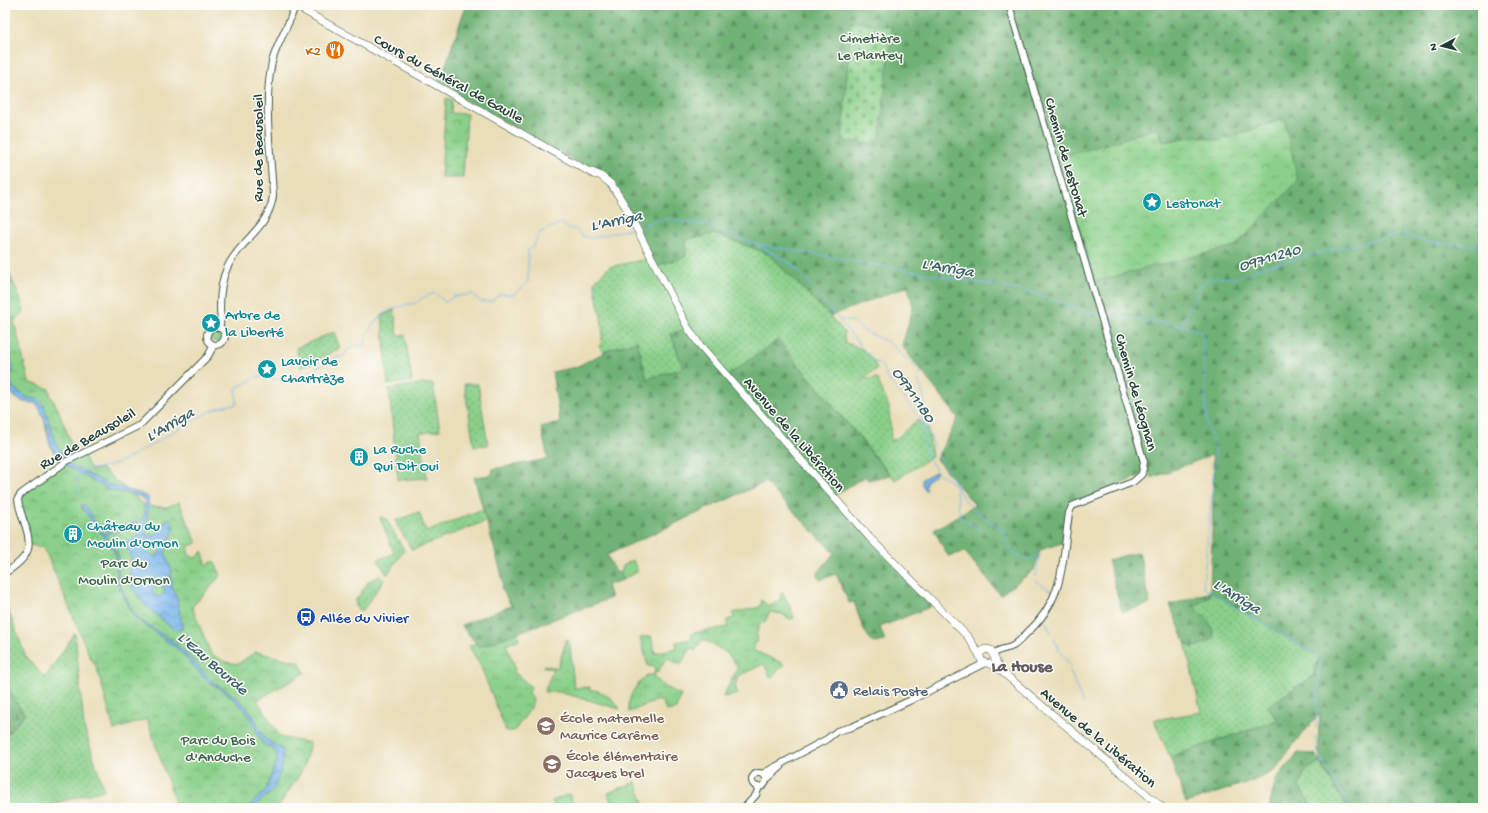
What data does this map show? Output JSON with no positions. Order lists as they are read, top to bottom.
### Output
{
  "streets": {
    "main road": ["Cours du Général de Gaulle", "Avenue de la Libération"],
    "street": ["Rue de Beausoleil", "Chemin de Lestonat", "Chemin de Léognan"]
  },
  "crossings": [
    ["Cours du Général de Gaulle", "Rue de Beausoleil"],
    ["Cours du Général de Gaulle", "Avenue de la Libération"],
    ["Chemin de Lestonat", "Chemin de Léognan"],
    ["Chemin de Léognan", "Avenue de la Libération"]
  ],
  "districts": ["La House"],
  "water": [
    "L'Arriga",
    "O9711240",
    "O9711180",
    "L'Eau Bourde"
  ],
  "parks": ["Cimetière Le Plantey", "Parc du Moulin d'Ornon", "Parc du Bois d'Anduche"],
  "places": {
    "restaurant": ["K2"],
    "place": ["Lestonat", "Arbre de la Liberté", "Lavoir de Chartrèze"],
    "building": ["La Ruche Qui Dit Oui", "Château du Moulin d'Ornon"],
    "bus stop": ["Allée du Vivier"],
    "public building": ["Relais Poste"],
    "school or university": ["École maternelle Maurice Carême", "École élémentaire Jacques brel"]
  },
  "north": "left"
}
